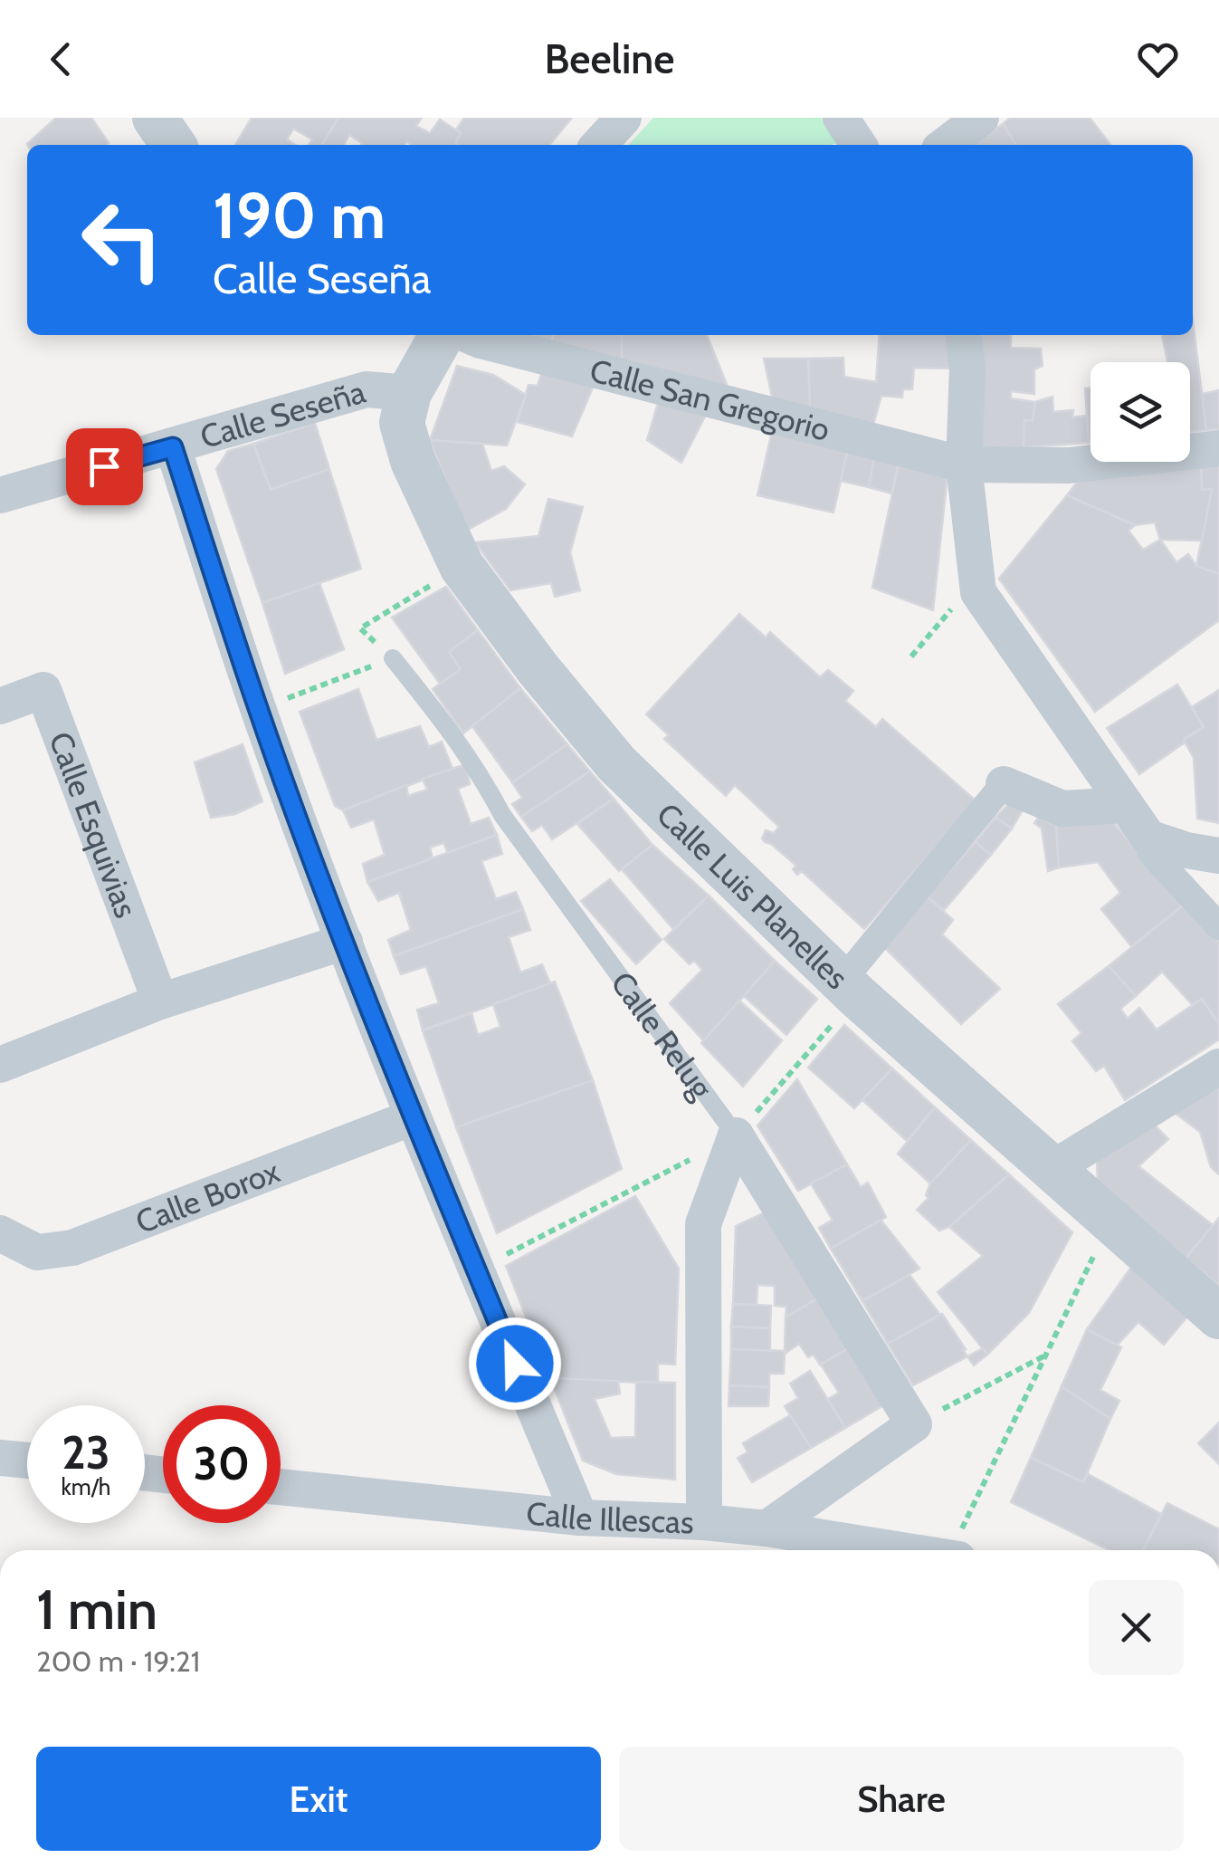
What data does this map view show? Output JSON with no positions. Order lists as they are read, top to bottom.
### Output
{
  "streets": {
    "street": [
      "Calle San Gregorio",
      "Calle Seseña",
      "Calle Esquivias",
      "Calle Luis Planelles",
      "Calle Relug",
      "Calle Borox",
      "Calle Illescas"
    ]
  },
  "crossings": [
    ["Calle Seseña", "Calle Luis Planelles"]
  ],
  "page": {
    "header": "Beeline",
    "turn": ["190 m", "Calle Seseña"],
    "speed": "23 km/h",
    "limit": "30",
    "heading": ["1 min", "200 m · 19:21"],
    "buttons": ["Exit", "Share"]
  }
}
